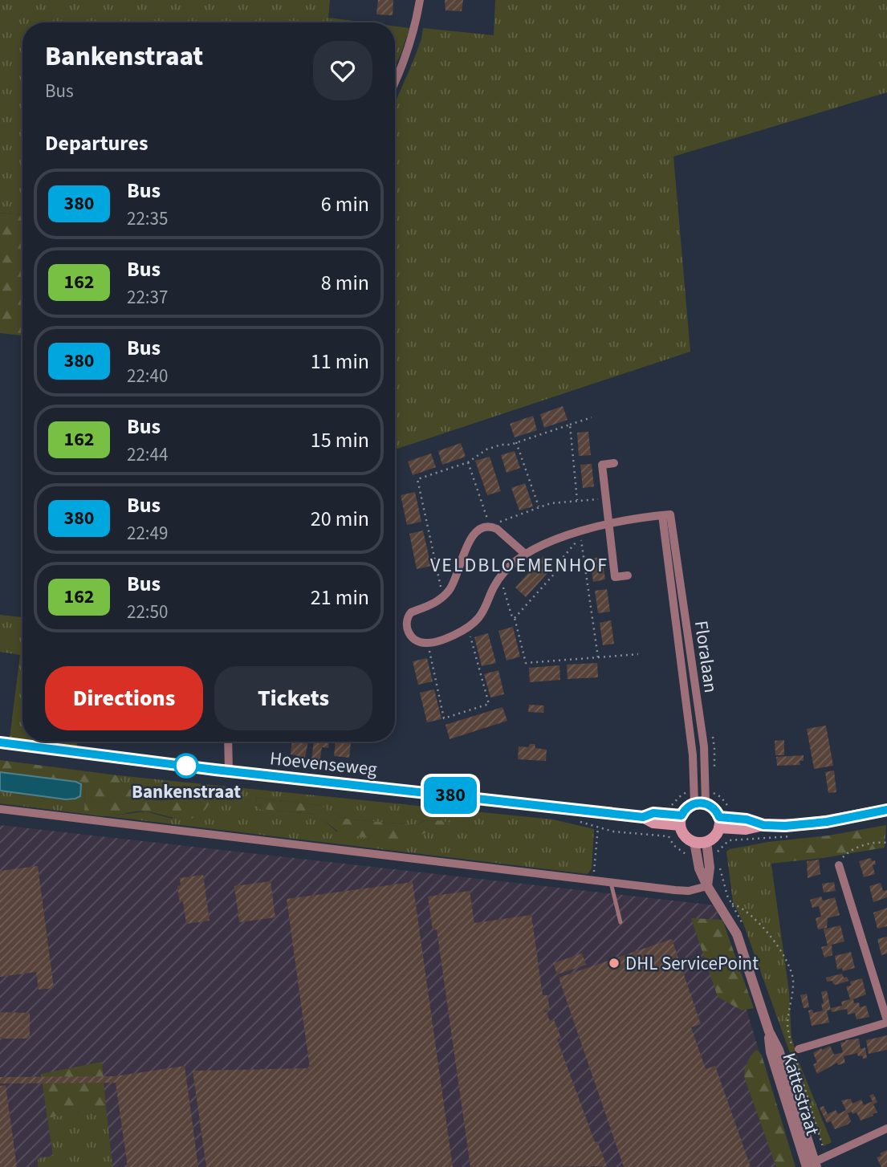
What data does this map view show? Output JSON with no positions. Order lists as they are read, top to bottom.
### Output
{
  "streets": {
    "main road": ["Hoevenseweg"],
    "street": ["Floralaan", "Kattestraat"]
  },
  "crossings": [
    ["Floralaan", "Hoevenseweg"]
  ],
  "districts": ["VELDBLOEMENHOF"],
  "places": ["Bankenstraat", "DHL ServicePoint"],
  "lines": ["bus line 380"],
  "page": {
    "on_map": "380",
    "heading": [
      ["Bankenstraat", "Bus"],
      "Departures"
    ],
    "list": [
      {
        "mark": "380",
        "name": "Bus",
        "note": "22:35",
        "value": "6 min"
      },
      {
        "mark": "162",
        "name": "Bus",
        "note": "22:37",
        "value": "8 min"
      },
      {
        "mark": "380",
        "name": "Bus",
        "note": "22:40",
        "value": "11 min"
      },
      {
        "mark": "162",
        "name": "Bus",
        "note": "22:44",
        "value": "15 min"
      },
      {
        "mark": "380",
        "name": "Bus",
        "note": "22:49",
        "value": "20 min"
      },
      {
        "mark": "162",
        "name": "Bus",
        "note": "22:50",
        "value": "21 min"
      }
    ],
    "buttons": ["Directions", "Tickets"]
  }
}
